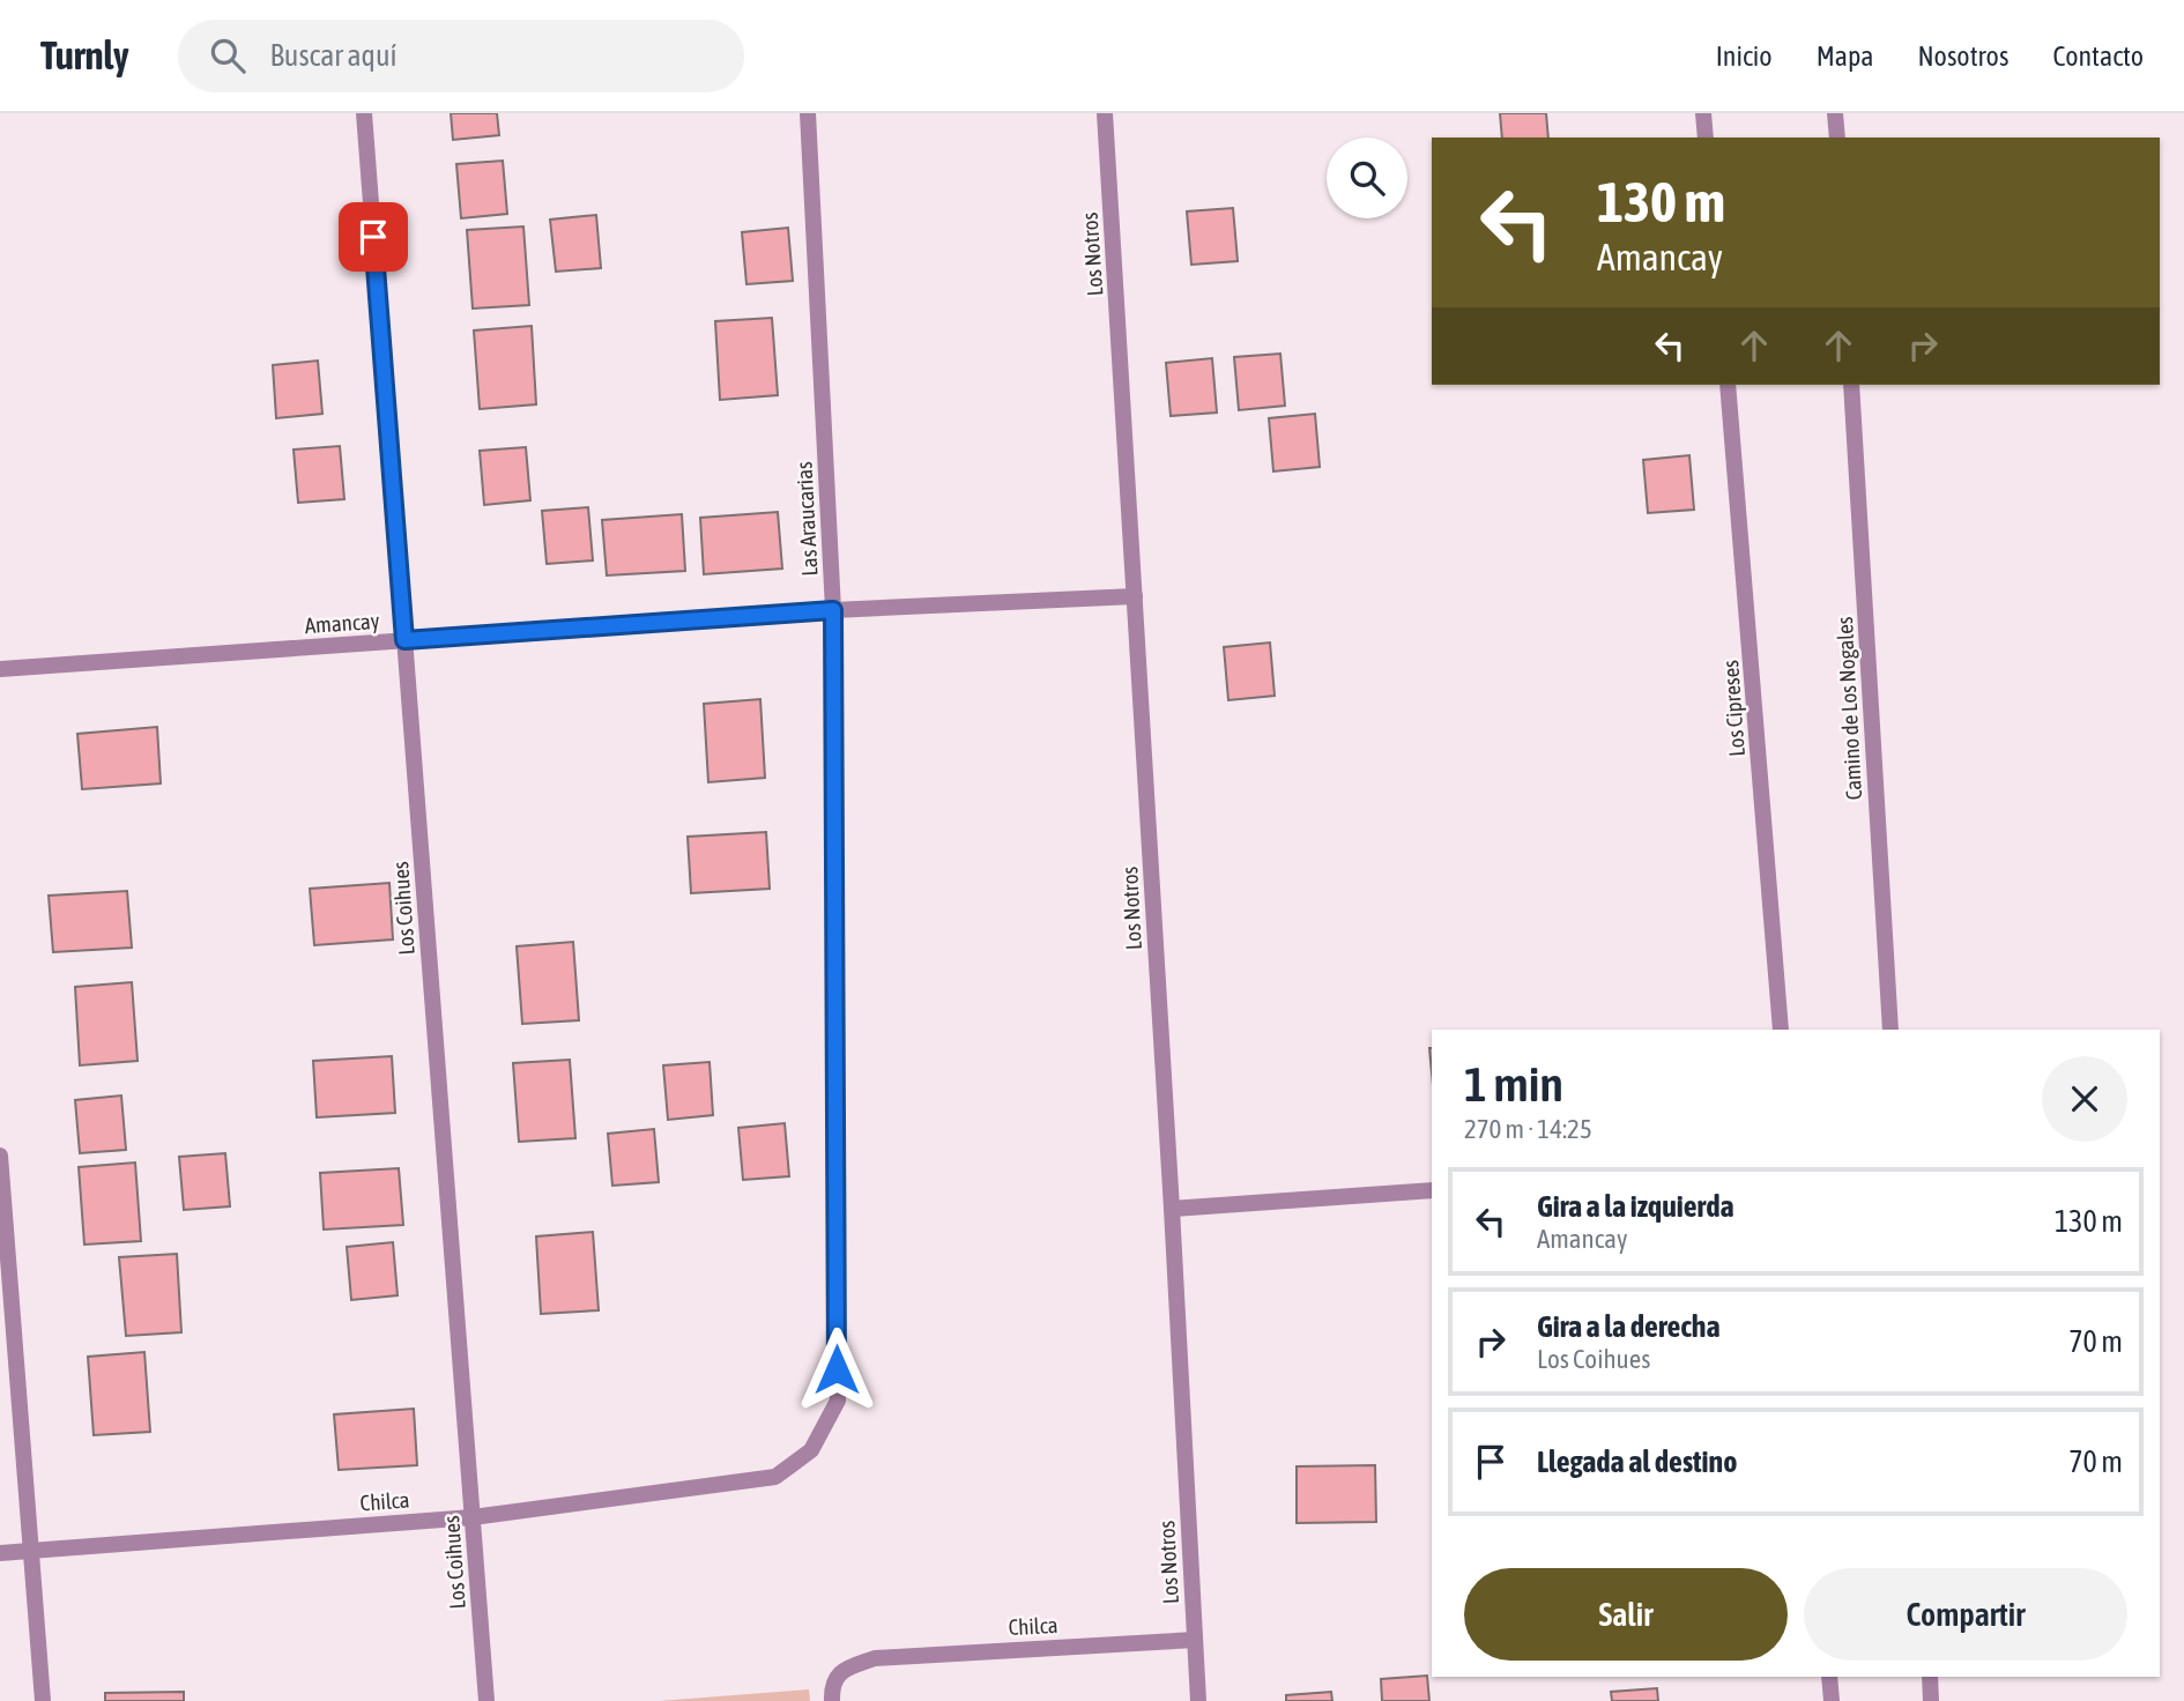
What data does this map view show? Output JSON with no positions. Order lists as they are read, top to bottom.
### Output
{
  "streets": {
    "street": [
      "Los Notros",
      "Las Araucarias",
      "Amancay",
      "Los Cipreses",
      "Camino de Los Nogales",
      "Los Coihues",
      "Chilca"
    ]
  },
  "crossings": [
    ["Los Notros", "Amancay"],
    ["Los Notros", "Chilca"],
    ["Las Araucarias", "Amancay"],
    ["Las Araucarias", "Chilca"],
    ["Amancay", "Los Coihues"],
    ["Los Coihues", "Chilca"]
  ],
  "page": {
    "header": "Turnly",
    "search": "Buscar aquí",
    "nav": [
      "Inicio",
      "Mapa",
      "Nosotros",
      "Contacto"
    ],
    "turn": ["130 m", "Amancay"],
    "heading": ["1 min", "270 m · 14:25"],
    "list": [
      {
        "name": "Gira a la izquierda",
        "note": "Amancay",
        "value": "130 m"
      },
      {
        "name": "Gira a la derecha",
        "note": "Los Coihues",
        "value": "70 m"
      },
      {
        "name": "Llegada al destino",
        "value": "70 m"
      }
    ],
    "buttons": ["Salir", "Compartir"]
  }
}
